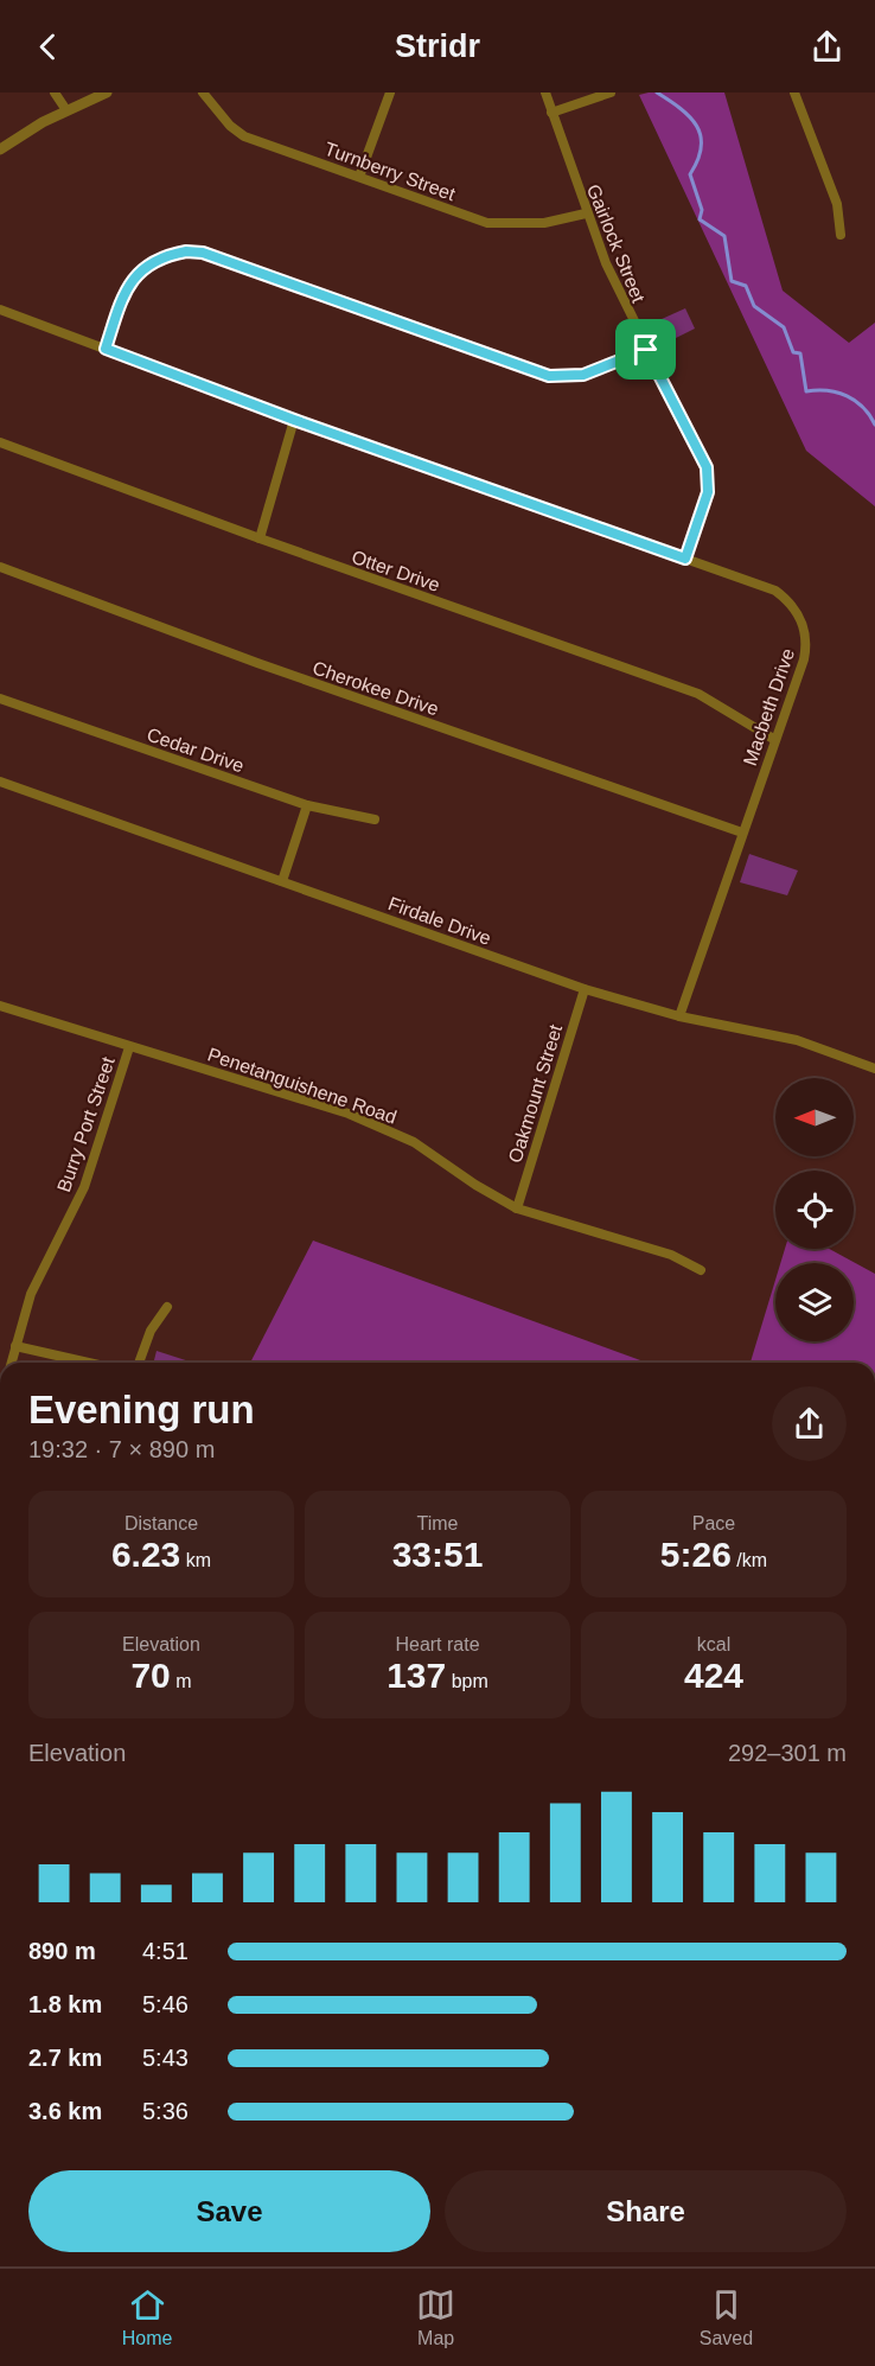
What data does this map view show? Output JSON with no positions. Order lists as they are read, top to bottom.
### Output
{
  "streets": {
    "street": [
      "Turnberry Street",
      "Gairlock Street",
      "Otter Drive",
      "Cherokee Drive",
      "Macbeth Drive",
      "Cedar Drive",
      "Firdale Drive",
      "Penetanguishene Road",
      "Oakmount Street",
      "Burry Port Street"
    ]
  },
  "crossings": [
    ["Turnberry Street", "Gairlock Street"],
    ["Gairlock Street", "Macbeth Drive"],
    ["Otter Drive", "Macbeth Drive"],
    ["Cherokee Drive", "Macbeth Drive"],
    ["Macbeth Drive", "Firdale Drive"],
    ["Firdale Drive", "Oakmount Street"],
    ["Penetanguishene Road", "Oakmount Street"],
    ["Penetanguishene Road", "Burry Port Street"]
  ],
  "north": "left",
  "page": {
    "header": "Stridr",
    "heading": ["Evening run", "19:32 · 7 × 890 m"],
    "stats": [
      ["Distance", "6.23 km"],
      ["Time", "33:51"],
      ["Pace", "5:26 /km"],
      ["Elevation", "70 m"],
      ["Heart rate", "137 bpm"],
      ["kcal", "424"]
    ],
    "chart": ["Elevation", "292–301 m"],
    "list": [
      {
        "name": "890 m",
        "note": "4:51"
      },
      {
        "name": "1.8 km",
        "note": "5:46"
      },
      {
        "name": "2.7 km",
        "note": "5:43"
      },
      {
        "name": "3.6 km",
        "note": "5:36"
      }
    ],
    "buttons": ["Save", "Share"],
    "tabs": ["Home", "Map", "Saved"]
  }
}
